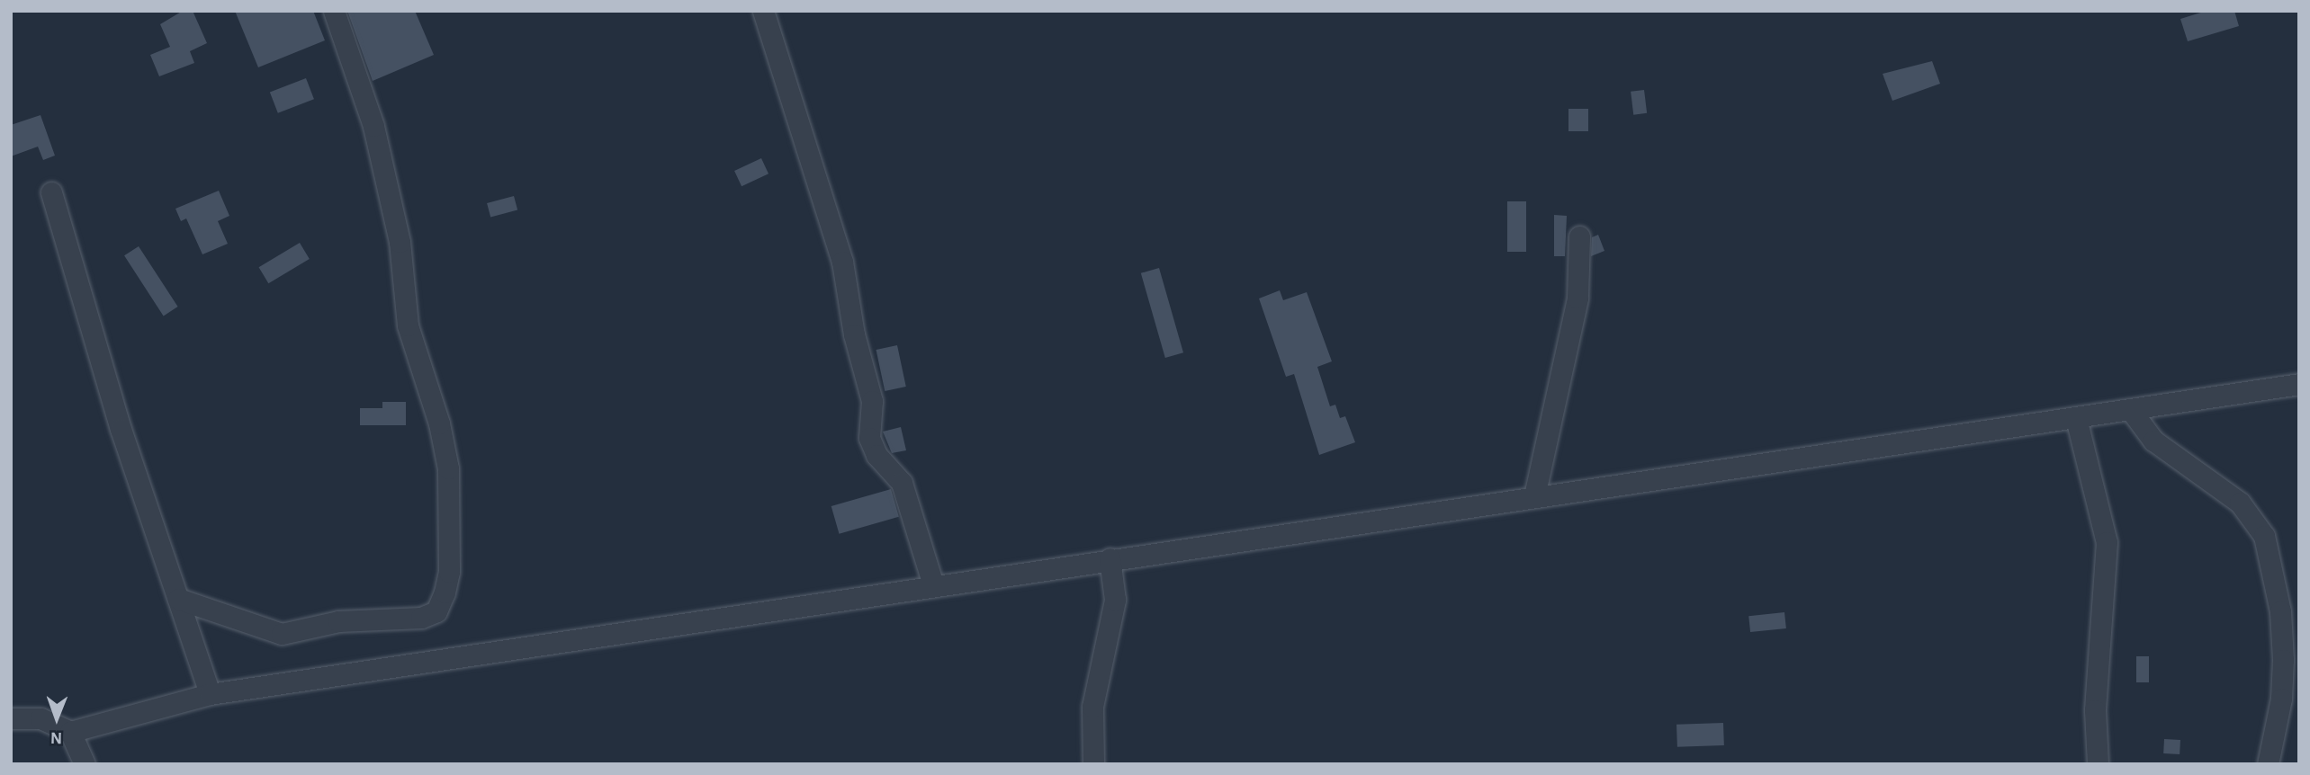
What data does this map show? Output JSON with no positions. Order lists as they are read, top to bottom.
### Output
{
  "north": "bottom"
}
